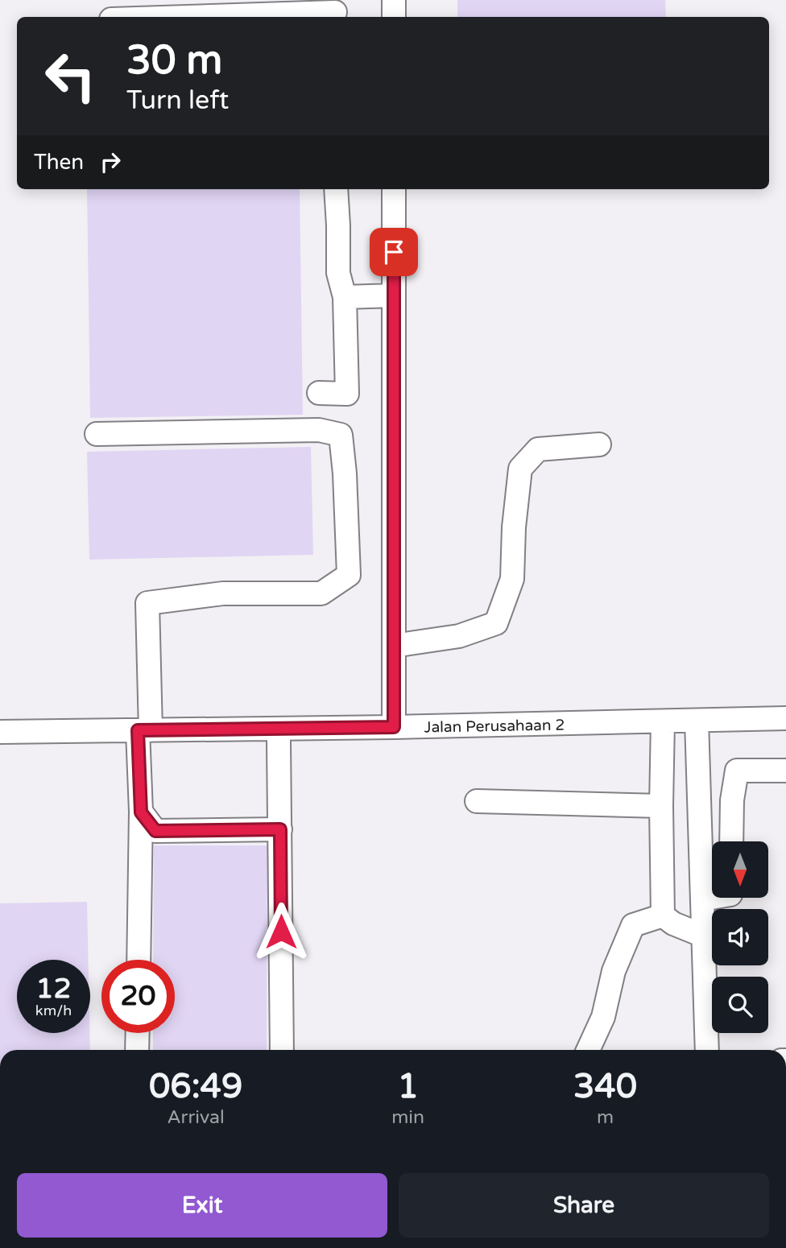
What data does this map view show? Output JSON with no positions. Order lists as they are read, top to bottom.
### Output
{
  "streets": {
    "street": ["Jalan Perusahaan 2"]
  },
  "north": "bottom",
  "page": {
    "turn": ["30 m", "Turn left"],
    "then": "Then",
    "speed": "12 km/h",
    "limit": "20",
    "eta": [
      "06:49",
      "Arrival",
      "1",
      "min",
      "340",
      "m"
    ],
    "buttons": ["Exit", "Share"]
  }
}
